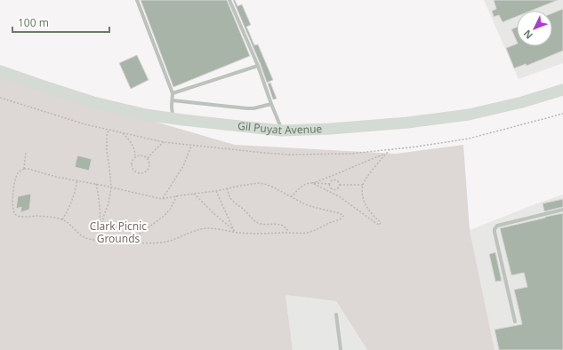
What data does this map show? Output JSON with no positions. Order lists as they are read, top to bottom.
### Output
{
  "streets": {
    "main road": ["Gil Puyat Avenue"]
  },
  "parks": ["Clark Picnic Grounds"],
  "scale_bar": "100 m",
  "north": "bottom left"
}
